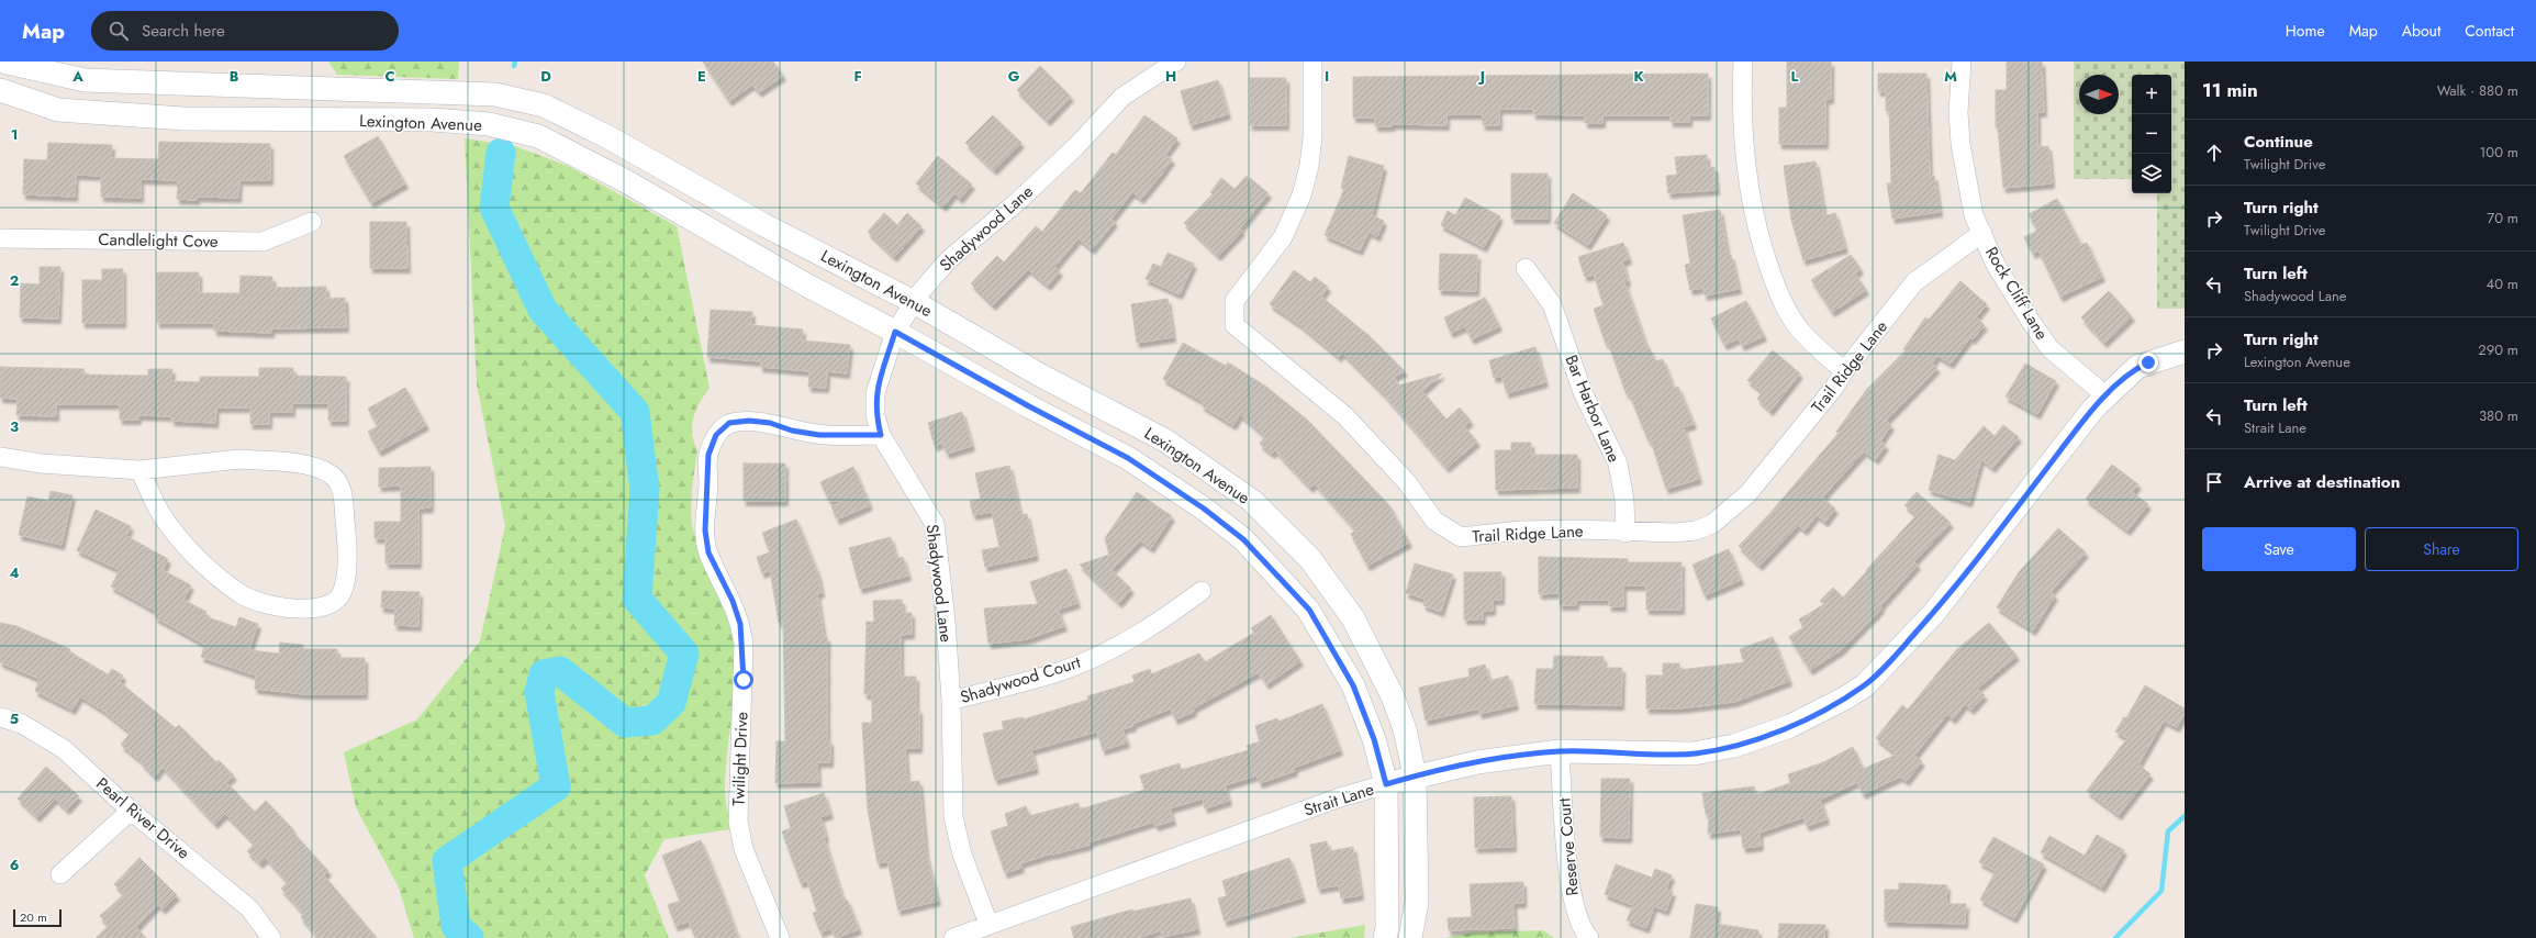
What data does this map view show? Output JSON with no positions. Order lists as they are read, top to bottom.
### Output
{
  "streets": {
    "street": [
      "Lexington Avenue",
      "Shadywood Lane",
      "Candlelight Cove",
      "Rock Cliff Lane",
      "Trail Ridge Lane",
      "Bar Harbor Lane",
      "Shadywood Court",
      "Twilight Drive",
      "Strait Lane",
      "Pearl River Drive",
      "Reserve Court"
    ]
  },
  "crossings": [
    ["Lexington Avenue", "Shadywood Lane"],
    ["Lexington Avenue", "Strait Lane"],
    ["Shadywood Lane", "Shadywood Court"],
    ["Shadywood Lane", "Twilight Drive"],
    ["Shadywood Lane", "Strait Lane"],
    ["Rock Cliff Lane", "Trail Ridge Lane"],
    ["Rock Cliff Lane", "Strait Lane"],
    ["Trail Ridge Lane", "Bar Harbor Lane"],
    ["Strait Lane", "Reserve Court"]
  ],
  "scale_bar": "20 m",
  "north": "right",
  "page": {
    "header": "Map",
    "search": "Search here",
    "nav": [
      "Home",
      "Map",
      "About",
      "Contact"
    ],
    "heading": ["11 min", "Walk · 880 m"],
    "map_buttons": ["+", "−"],
    "list": [
      ["Continue", "Twilight Drive", "100 m"],
      ["Turn right", "Twilight Drive", "70 m"],
      ["Turn left", "Shadywood Lane", "40 m"],
      ["Turn right", "Lexington Avenue", "290 m"],
      ["Turn left", "Strait Lane", "380 m"],
      "Arrive at destination"
    ],
    "buttons": ["Save", "Share"],
    "scale": "20 m"
  },
  "grid": {
    "columns": [
      "A",
      "B",
      "C",
      "D",
      "E",
      "F",
      "G",
      "H",
      "I",
      "J",
      "K",
      "L",
      "M"
    ],
    "rows": [
      "1",
      "2",
      "3",
      "4",
      "5",
      "6"
    ]
  }
}
